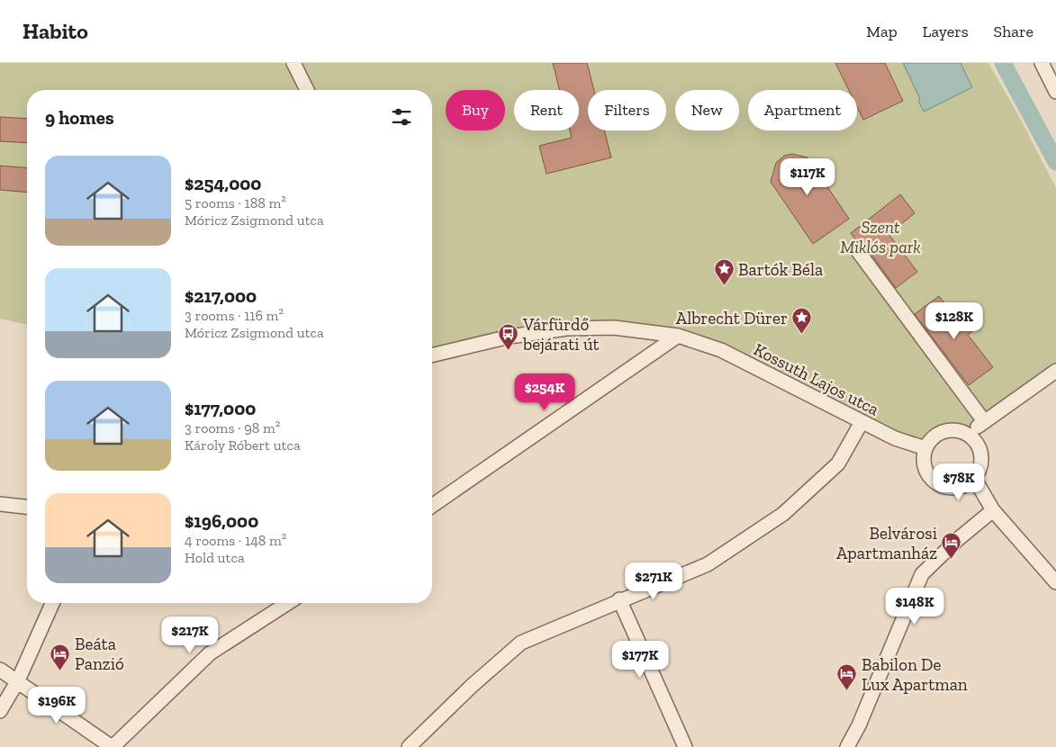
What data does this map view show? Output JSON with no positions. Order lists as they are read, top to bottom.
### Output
{
  "streets": {
    "street": ["Kossuth Lajos utca"]
  },
  "parks": ["Szent Miklós park"],
  "places": {
    "place": ["Bartók Béla", "Albrecht Dürer"],
    "bus stop": ["Várfürdő bejárati út"],
    "hotel": ["Belvárosi Apartmanház", "Beáta Panzió", "Babilon De Lux Apartman"]
  },
  "page": {
    "header": "Habito",
    "nav": ["Map", "Layers", "Share"],
    "chip": [
      "Buy",
      "Rent",
      "Filters",
      "New",
      "Apartment"
    ],
    "heading": "9 homes",
    "list": [
      {
        "name": "$254,000",
        "note": "5 rooms · 188 m² · Móricz Zsigmond utca"
      },
      {
        "name": "$217,000",
        "note": "3 rooms · 116 m² · Móricz Zsigmond utca"
      },
      {
        "name": "$177,000",
        "note": "3 rooms · 98 m² · Károly Róbert utca"
      },
      {
        "name": "$196,000",
        "note": "4 rooms · 148 m² · Hold utca"
      }
    ],
    "price": [
      "$117K",
      "$128K",
      "$254K",
      "$78K",
      "$271K",
      "$148K",
      "$217K",
      "$177K",
      "$196K"
    ]
  }
}
